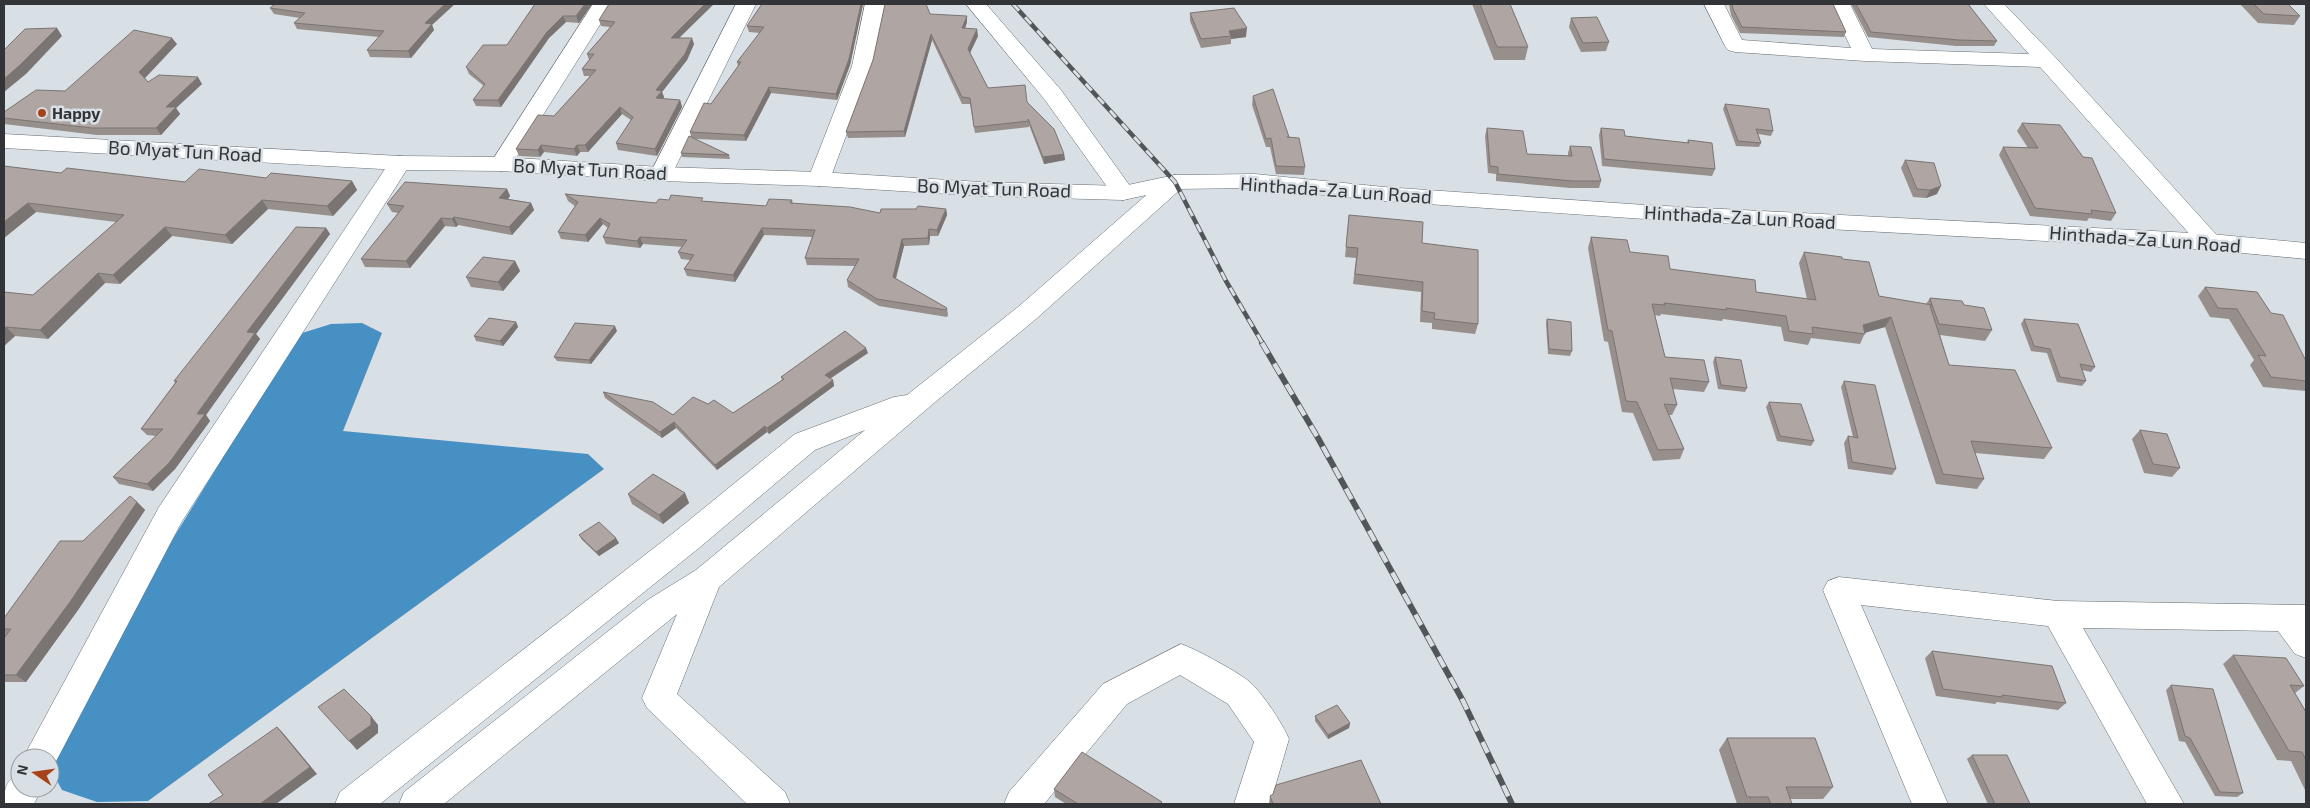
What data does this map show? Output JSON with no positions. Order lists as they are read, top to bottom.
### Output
{
  "streets": {
    "street": ["Bo Myat Tun Road", "Hinthada-Za Lun Road"]
  },
  "crossings": [
    ["Bo Myat Tun Road", "Hinthada-Za Lun Road"]
  ],
  "places": ["Happy"],
  "north": "left"
}
